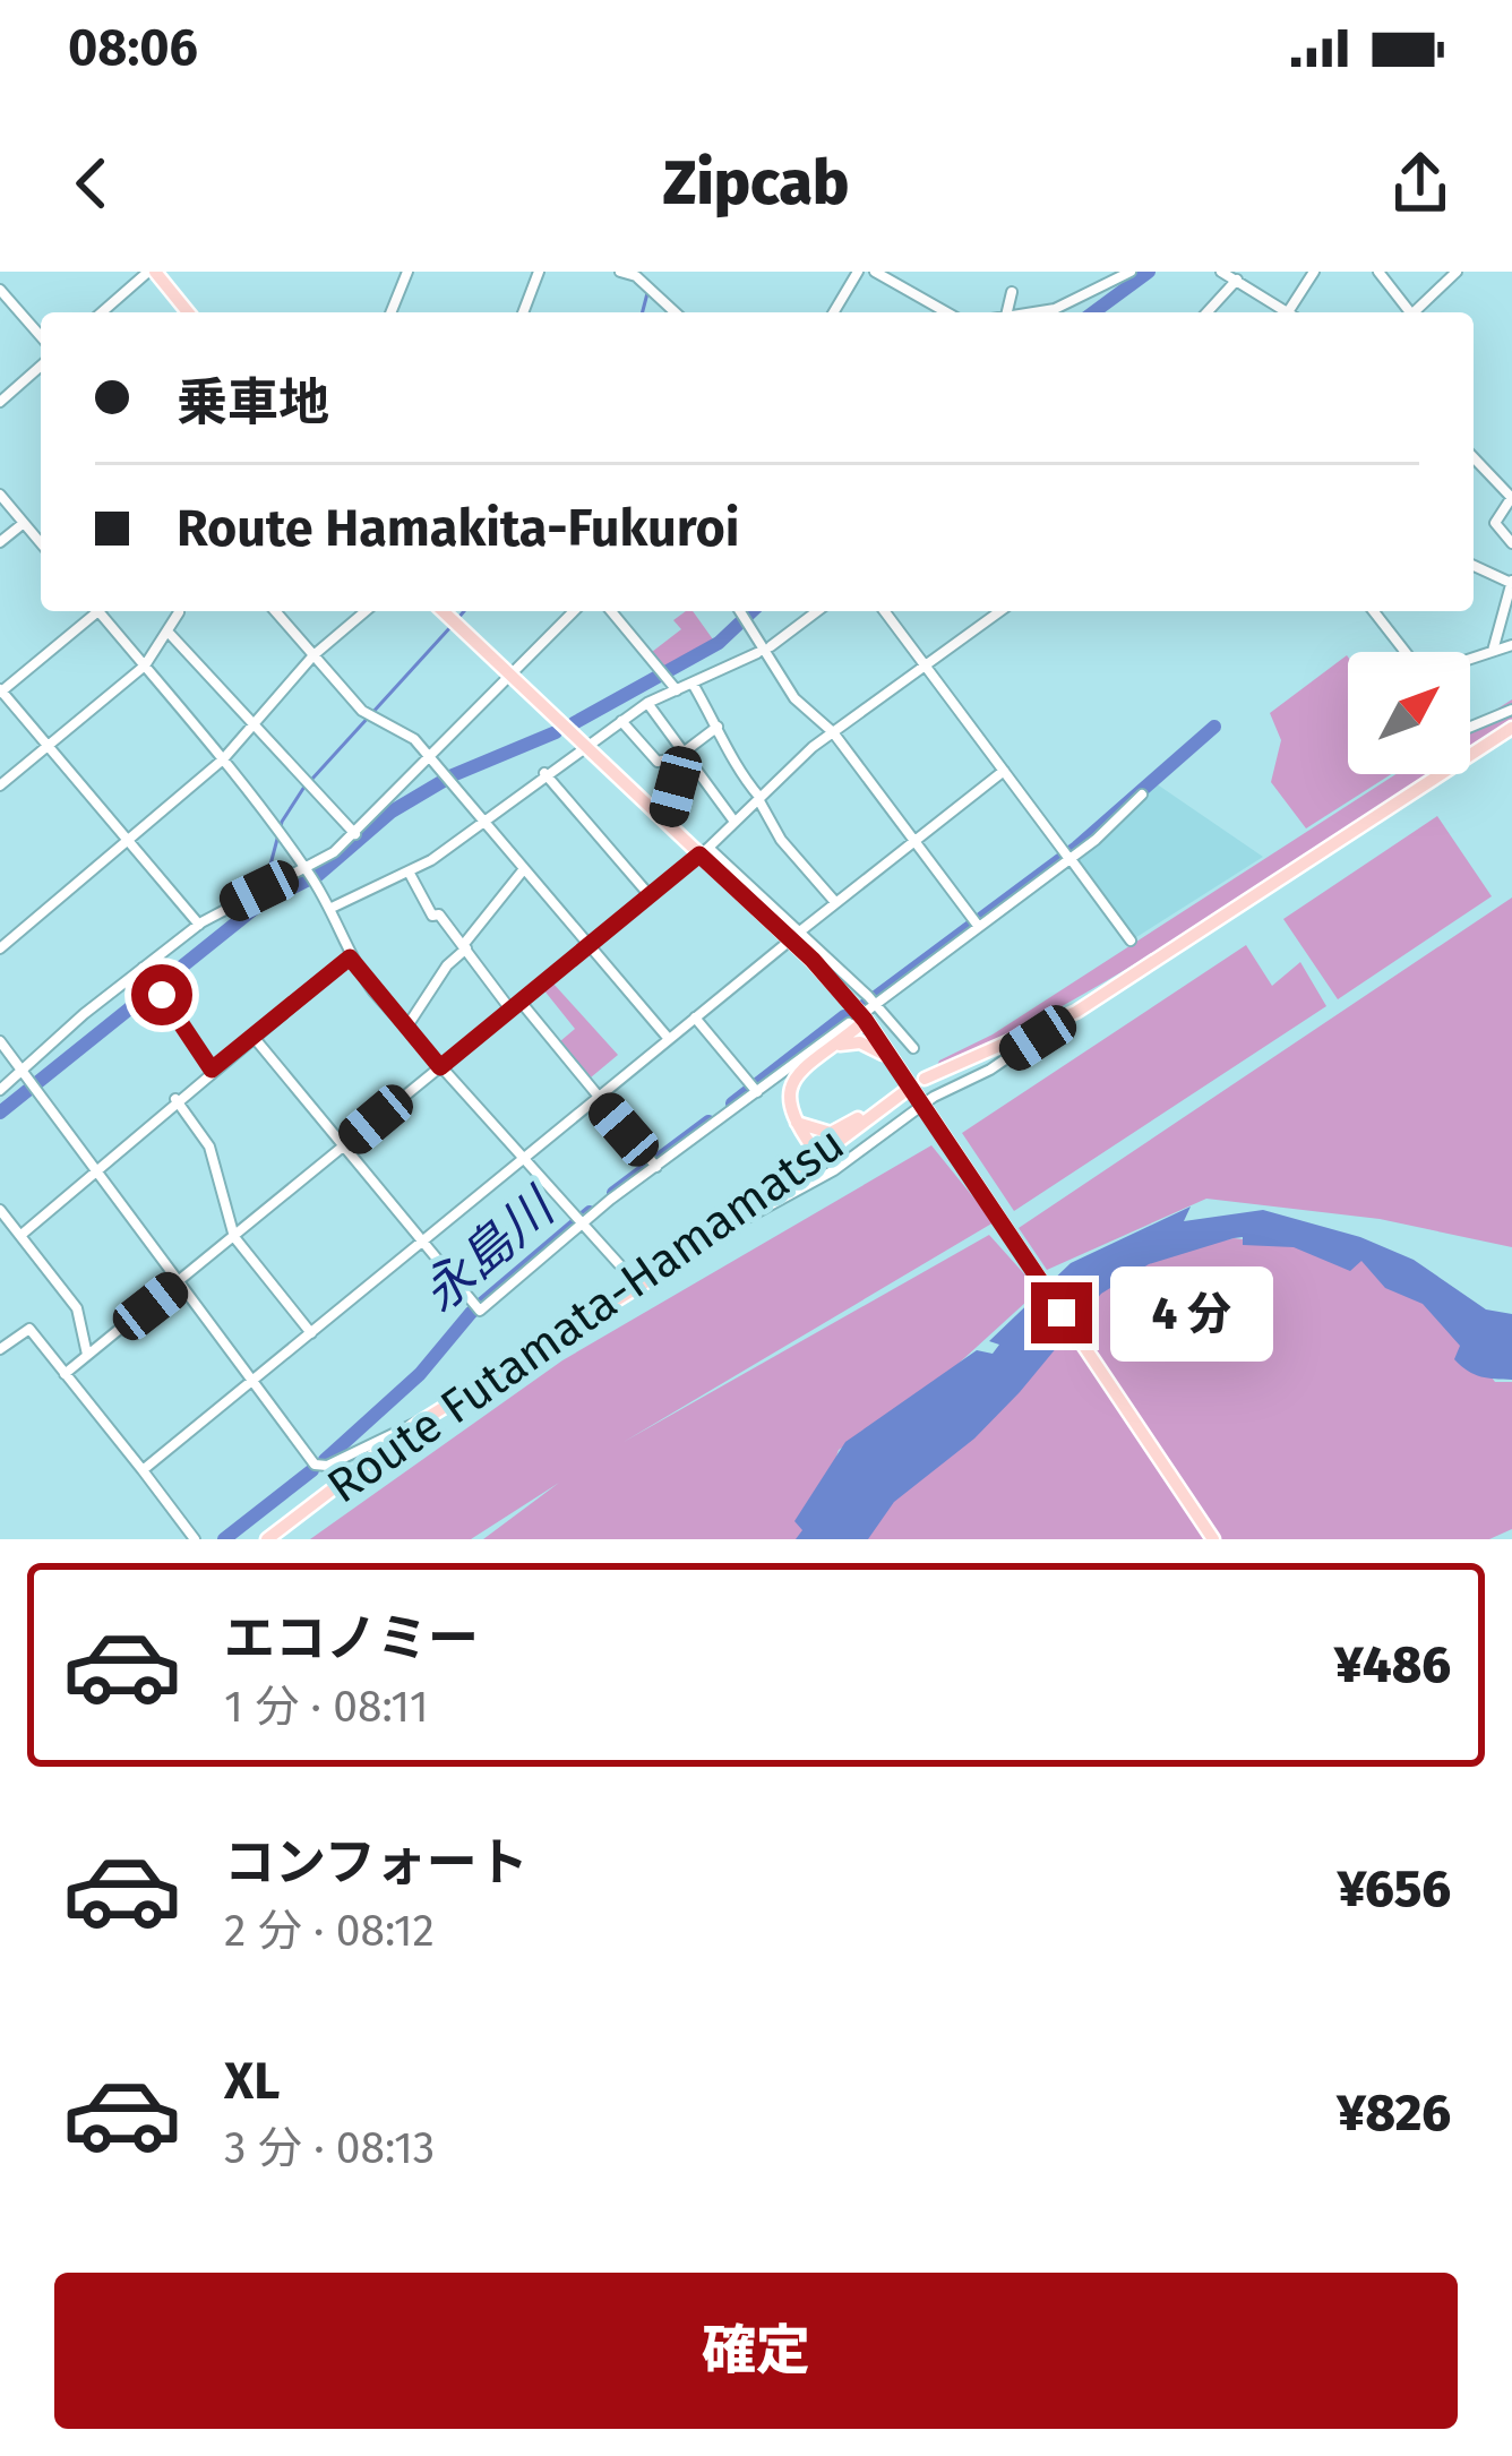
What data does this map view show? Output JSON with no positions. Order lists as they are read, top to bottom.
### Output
{
  "streets": {
    "main road": ["Route Futamata-Hamamatsu"]
  },
  "water": ["永島川"],
  "north": "top right",
  "page": {
    "status": "08:06",
    "header": "Zipcab",
    "banner": ["乗車地", "Route Hamakita-Fukuroi"],
    "bubble": "4 分",
    "list": [
      {
        "name": "エコノミー",
        "note": "1 分 · 08:11",
        "value": "¥486"
      },
      {
        "name": "コンフォート",
        "note": "2 分 · 08:12",
        "value": "¥656"
      },
      {
        "name": "XL",
        "note": "3 分 · 08:13",
        "value": "¥826"
      }
    ],
    "buttons": "確定"
  }
}
